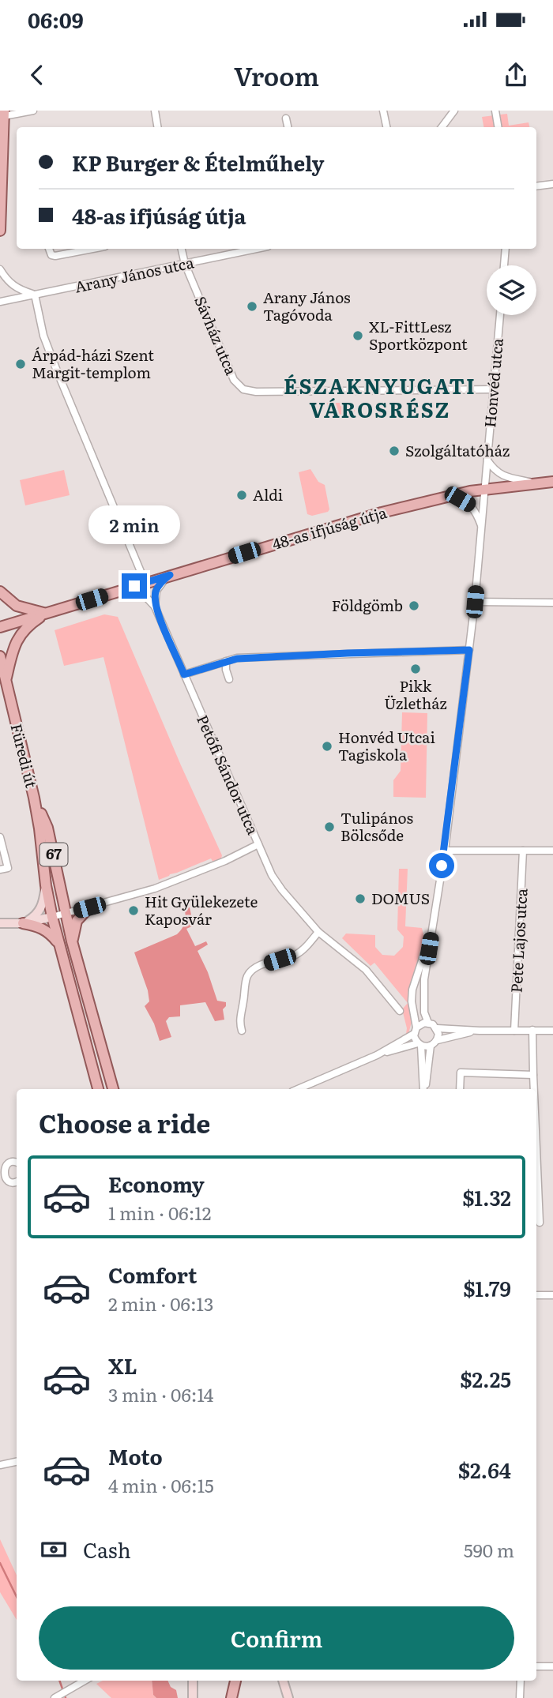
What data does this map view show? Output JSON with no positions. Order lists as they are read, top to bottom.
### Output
{
  "streets": {
    "main road": ["48-as ifjúság útja", "Füredi út", "67"],
    "street": [
      "Arany János utca",
      "Sávház utca",
      "Honvéd utca",
      "Petőfi Sándor utca",
      "Pete Lajos utca"
    ]
  },
  "crossings": [
    ["Arany János utca", "Sávház utca"],
    ["Sávház utca", "Honvéd utca"],
    ["Honvéd utca", "48-as ifjúság útja"],
    ["Füredi út", "67"]
  ],
  "districts": ["ÉSZAKNYUGATI VÁROSRÉSZ"],
  "places": [
    "Arany János Tagóvoda",
    "XL-FittLesz Sportközpont",
    "Árpád-házi Szent Margit-templom",
    "Szolgáltatóház",
    "Aldi",
    "Földgömb",
    "Pikk Üzletház",
    "Honvéd Utcai Tagiskola",
    "Tulipános Bölcsőde",
    "DOMUS",
    "Hit Gyülekezete Kaposvár"
  ],
  "page": {
    "status": "06:09",
    "header": "Vroom",
    "banner": ["KP Burger & Ételműhely", "48-as ifjúság útja"],
    "bubble": "2 min",
    "heading": "Choose a ride",
    "list": [
      {
        "name": "Economy",
        "note": "1 min · 06:12",
        "value": "$1.32"
      },
      {
        "name": "Comfort",
        "note": "2 min · 06:13",
        "value": "$1.79"
      },
      {
        "name": "XL",
        "note": "3 min · 06:14",
        "value": "$2.25"
      },
      {
        "name": "Moto",
        "note": "4 min · 06:15",
        "value": "$2.64"
      }
    ],
    "pay": ["Cash", "590 m"],
    "buttons": "Confirm"
  }
}
